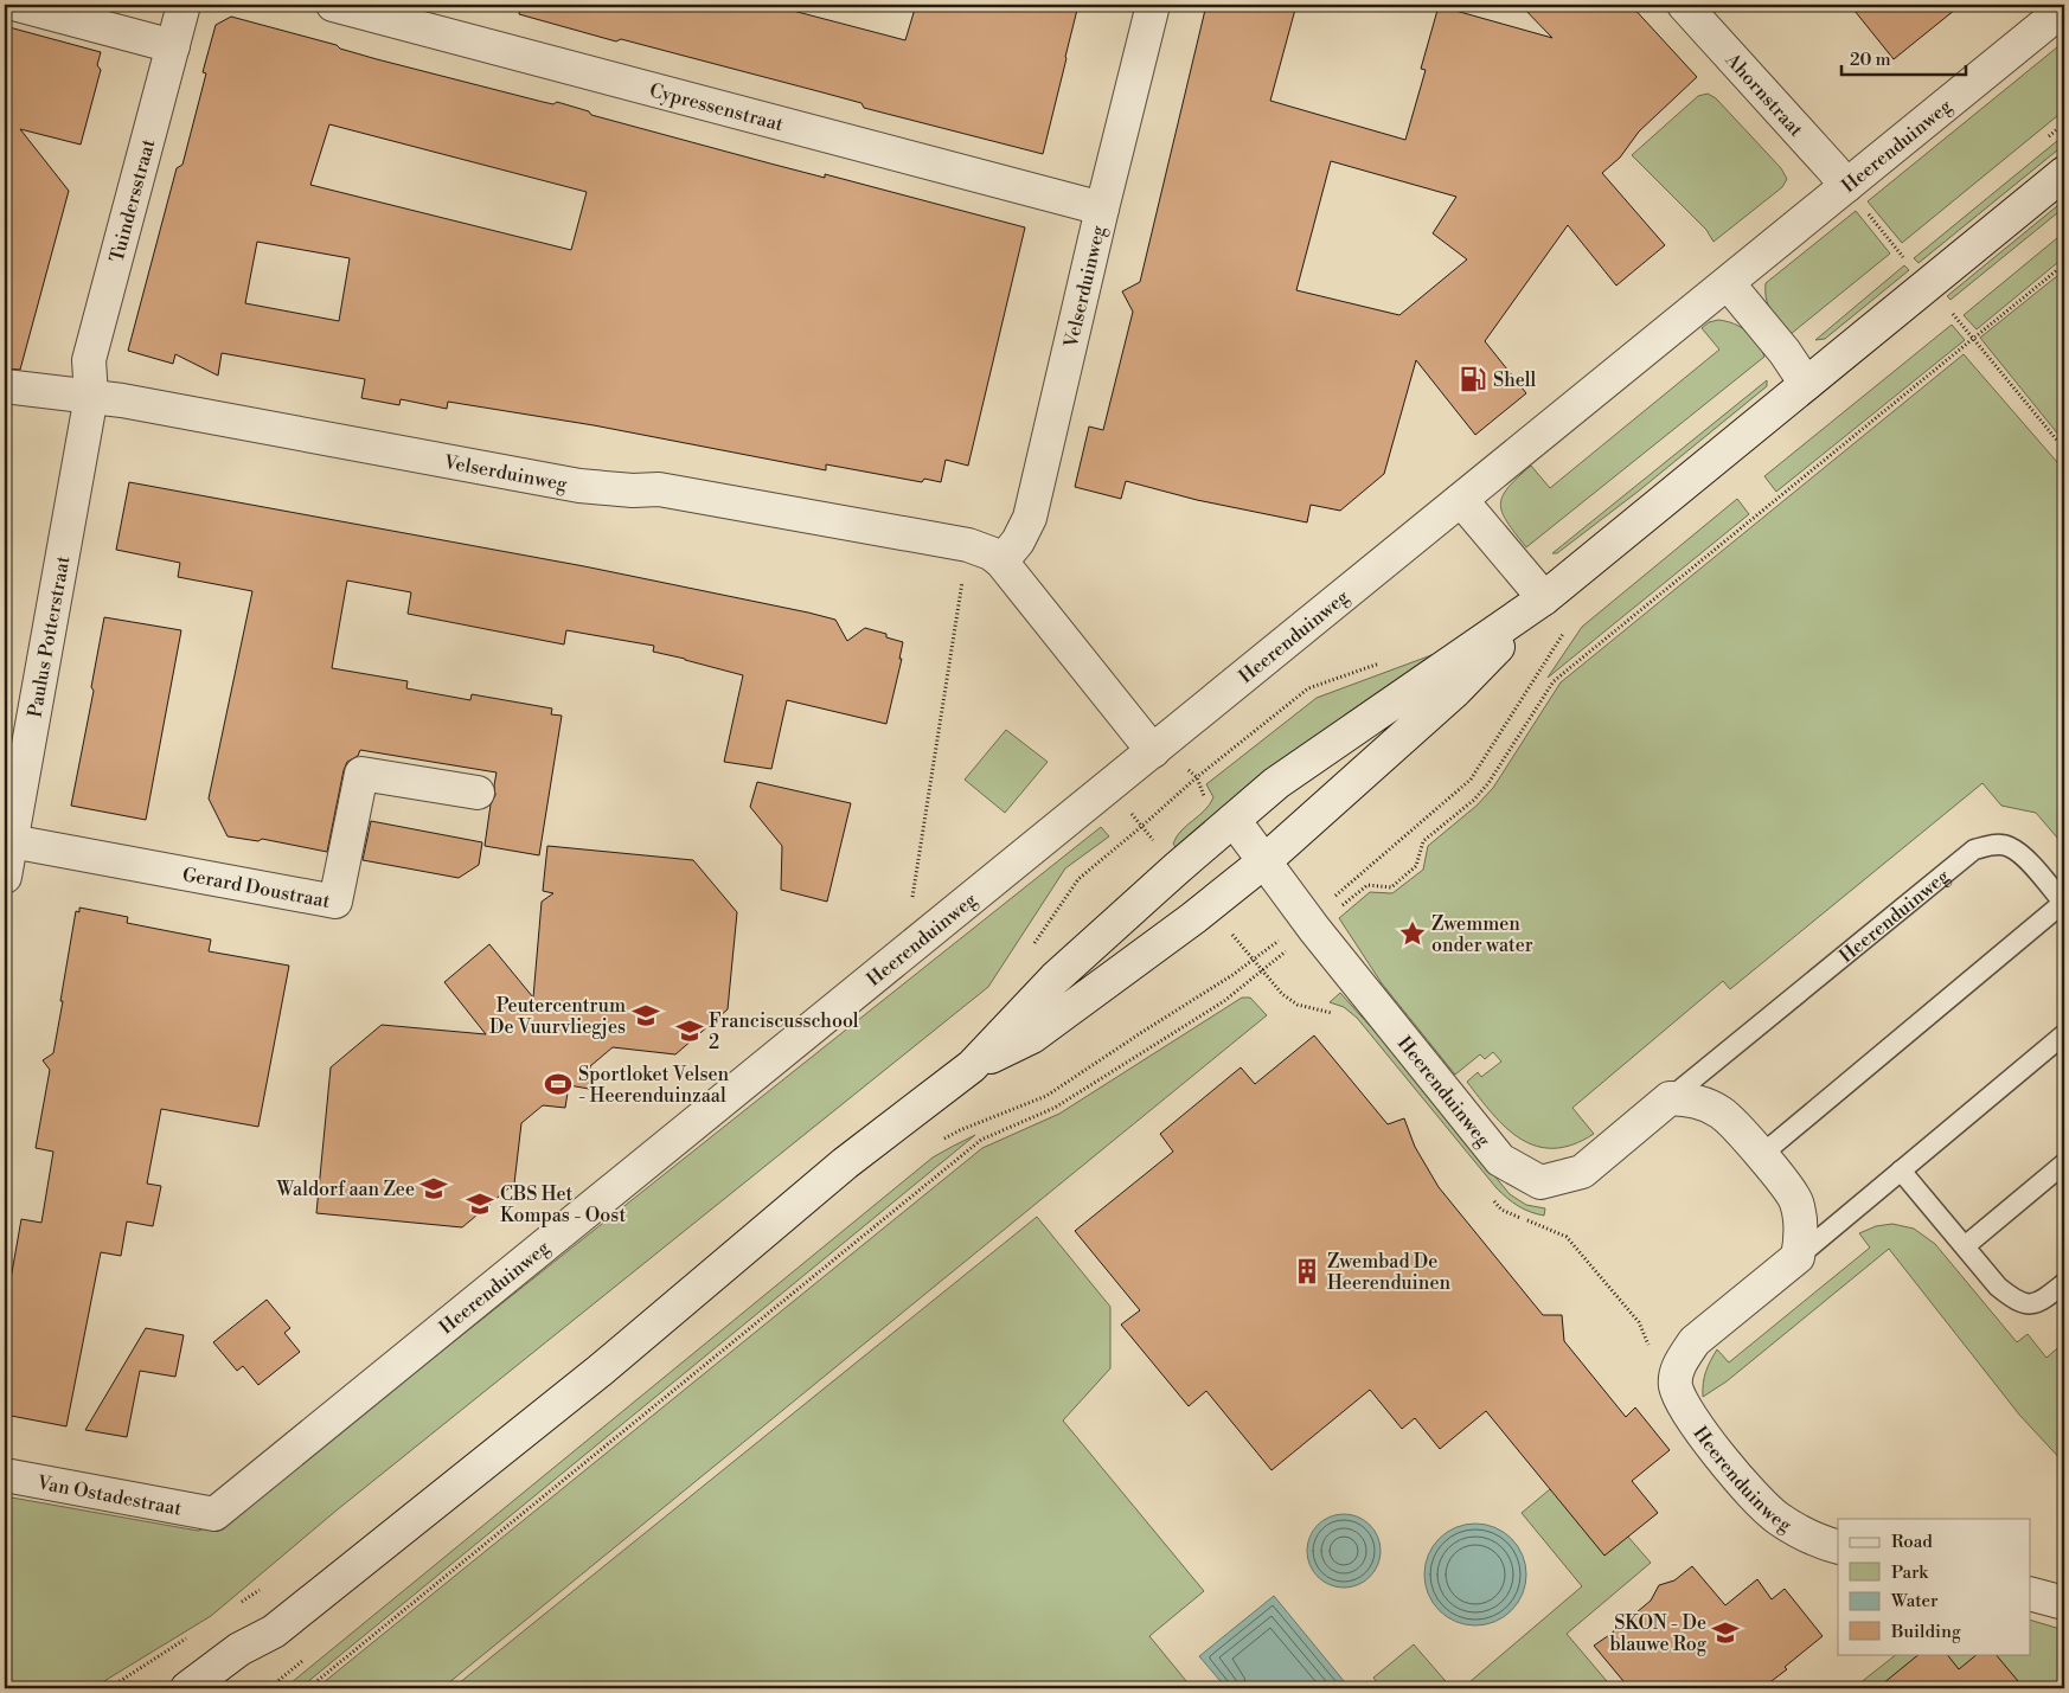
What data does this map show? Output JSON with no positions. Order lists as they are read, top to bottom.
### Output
{
  "streets": {
    "street": [
      "Ahornstraat",
      "Cypressenstraat",
      "Heerenduinweg",
      "Tuindersstraat",
      "Velserduinweg",
      "Paulus Potterstraat",
      "Gerard Doustraat",
      "Van Ostadestraat"
    ]
  },
  "crossings": [
    ["Ahornstraat", "Heerenduinweg"],
    ["Cypressenstraat", "Velserduinweg"],
    ["Heerenduinweg", "Velserduinweg"],
    ["Heerenduinweg", "Van Ostadestraat"],
    ["Tuindersstraat", "Velserduinweg"],
    ["Tuindersstraat", "Paulus Potterstraat"],
    ["Velserduinweg", "Paulus Potterstraat"],
    ["Paulus Potterstraat", "Gerard Doustraat"]
  ],
  "places": {
    "fuel station": ["Shell"],
    "place": ["Zwemmen onder water"],
    "school or university": [
      "Peutercentrum De Vuurvliegjes",
      "Franciscusschool 2",
      "Waldorf aan Zee",
      "CBS Het Kompas - Oost",
      "SKON - De blauwe Rog"
    ],
    "sports": ["Sportloket Velsen - Heerenduinzaal"],
    "building": ["Zwembad De Heerenduinen"]
  },
  "legend": [
    "Road",
    "Park",
    "Water",
    "Building"
  ],
  "scale_bar": "20 m"
}
